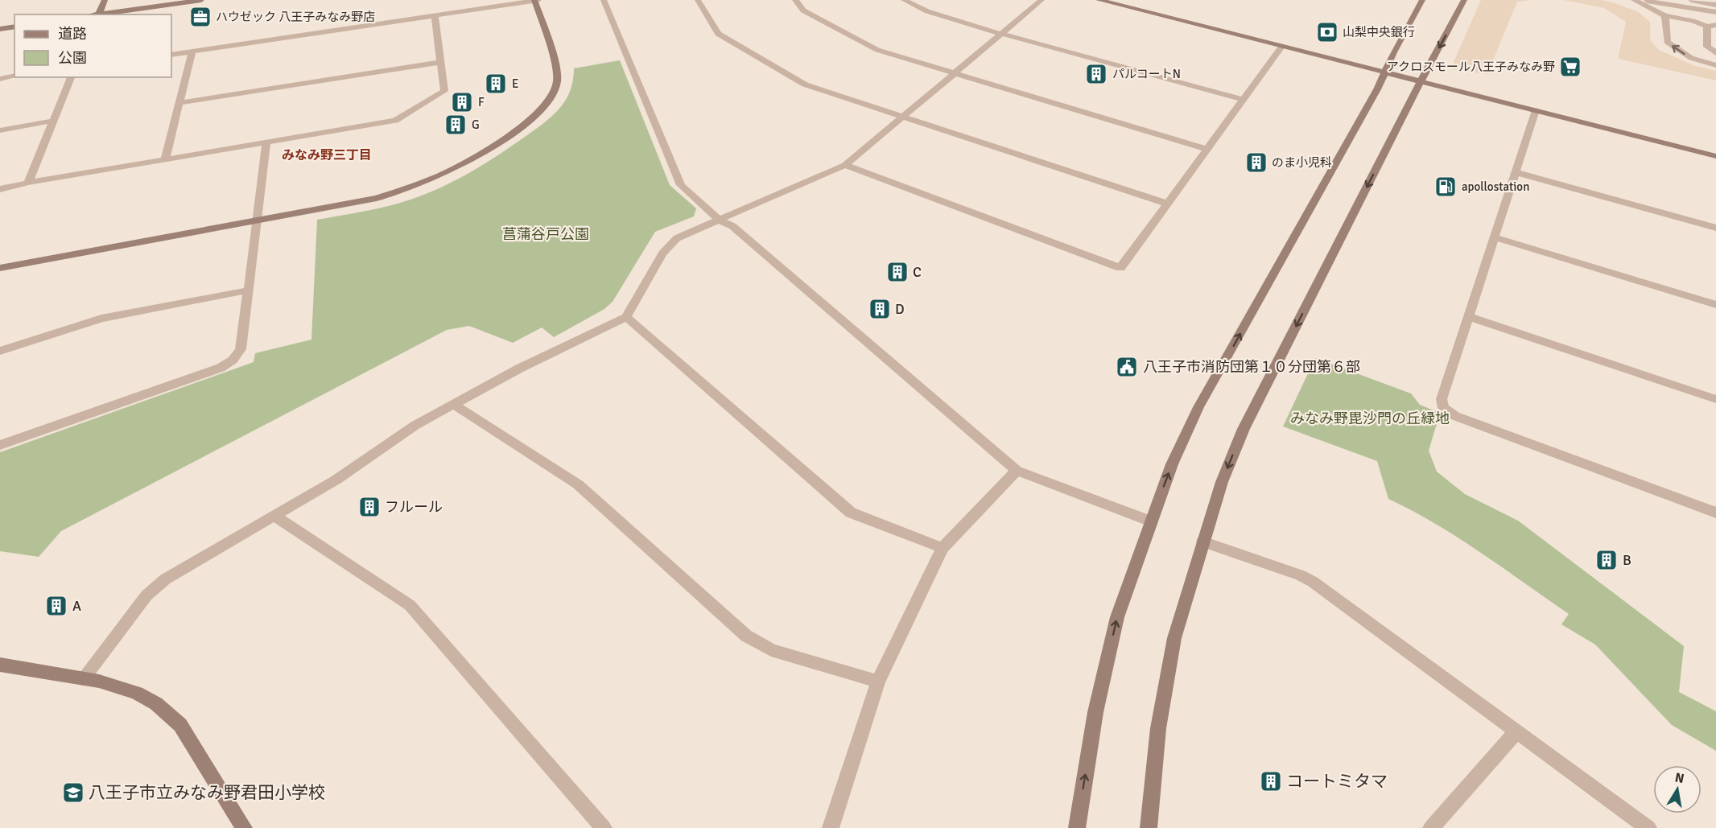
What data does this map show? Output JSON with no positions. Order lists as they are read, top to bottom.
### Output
{
  "districts": ["みなみ野三丁目"],
  "parks": ["菖蒲谷戸公園", "みなみ野毘沙門の丘緑地"],
  "places": {
    "office": ["ハウゼック 八王子みなみ野店"],
    "bank": ["山梨中央銀行"],
    "supermarket": ["アクロスモール八王子みなみ野"],
    "building": [
      "パルコートN",
      "E",
      "F",
      "G",
      "のま小児科",
      "C",
      "D",
      "フルール",
      "B",
      "A",
      "コートミタマ"
    ],
    "fuel station": ["apollostation"],
    "public building": ["八王子市消防団第１０分団第６部"],
    "school or university": ["八王子市立みなみ野君田小学校"]
  },
  "legend": ["道路", "公園"],
  "north": "top"
}
